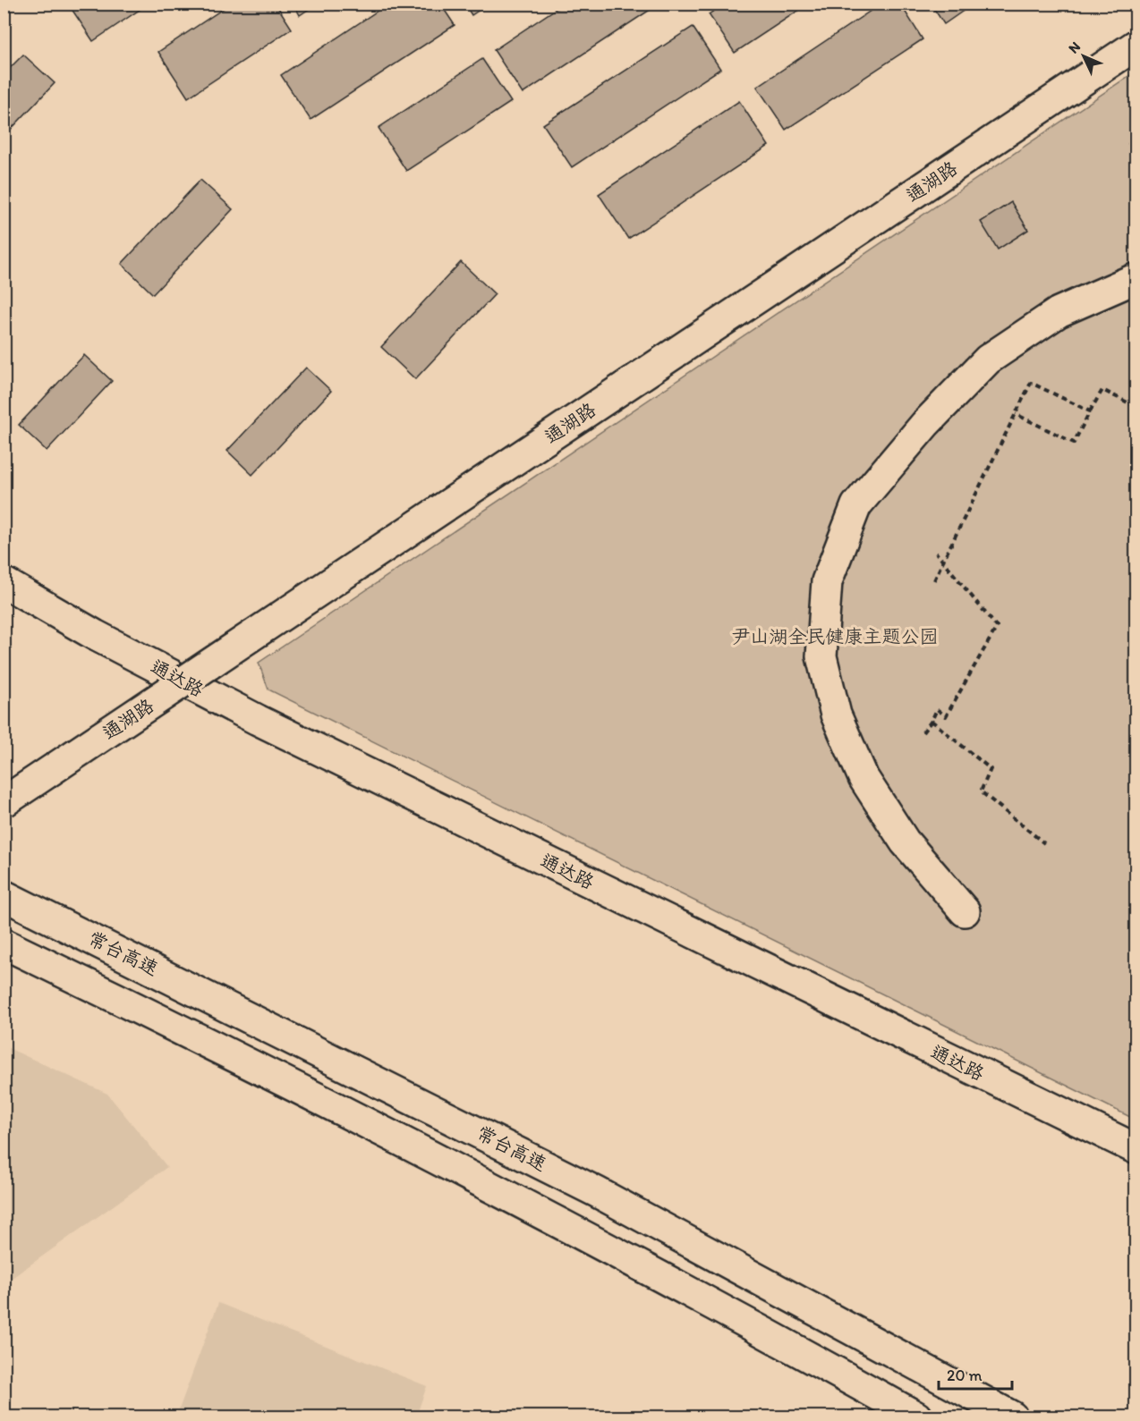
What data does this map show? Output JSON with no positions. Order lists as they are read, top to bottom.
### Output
{
  "streets": {
    "main road": ["通湖路", "通达路", "常台高速"]
  },
  "parks": ["尹山湖全民健康主题公园"],
  "scale_bar": "20 m",
  "north": "top left"
}
